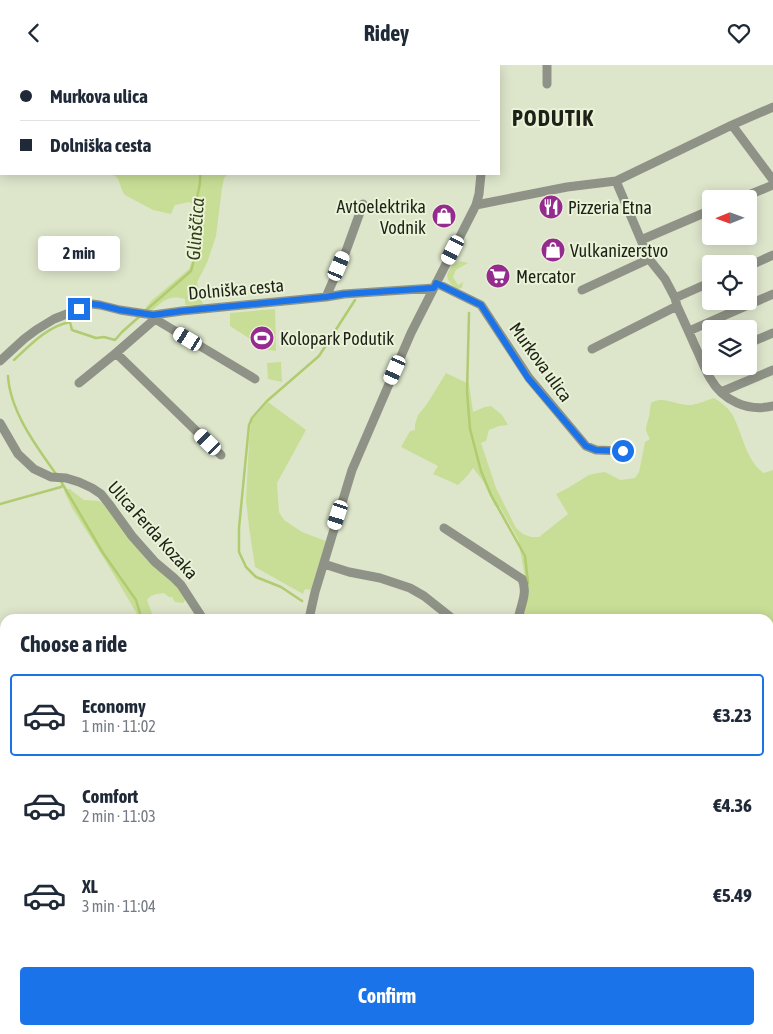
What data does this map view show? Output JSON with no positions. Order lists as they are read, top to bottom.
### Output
{
  "streets": {
    "street": ["Dolniška cesta", "Murkova ulica", "Ulica Ferda Kozaka"]
  },
  "crossings": [
    ["Dolniška cesta", "Murkova ulica"]
  ],
  "districts": ["PODUTIK"],
  "water": ["Glinščica"],
  "places": {
    "restaurant": ["Pizzeria Etna"],
    "shop": ["Avtoelektrika Vodnik", "Vulkanizerstvo"],
    "supermarket": ["Mercator"],
    "sports": ["Kolopark Podutik"]
  },
  "north": "left",
  "page": {
    "header": "Ridey",
    "banner": ["Murkova ulica", "Dolniška cesta"],
    "bubble": "2 min",
    "heading": "Choose a ride",
    "list": [
      {
        "name": "Economy",
        "note": "1 min · 11:02",
        "value": "€3.23"
      },
      {
        "name": "Comfort",
        "note": "2 min · 11:03",
        "value": "€4.36"
      },
      {
        "name": "XL",
        "note": "3 min · 11:04",
        "value": "€5.49"
      }
    ],
    "buttons": "Confirm"
  }
}
